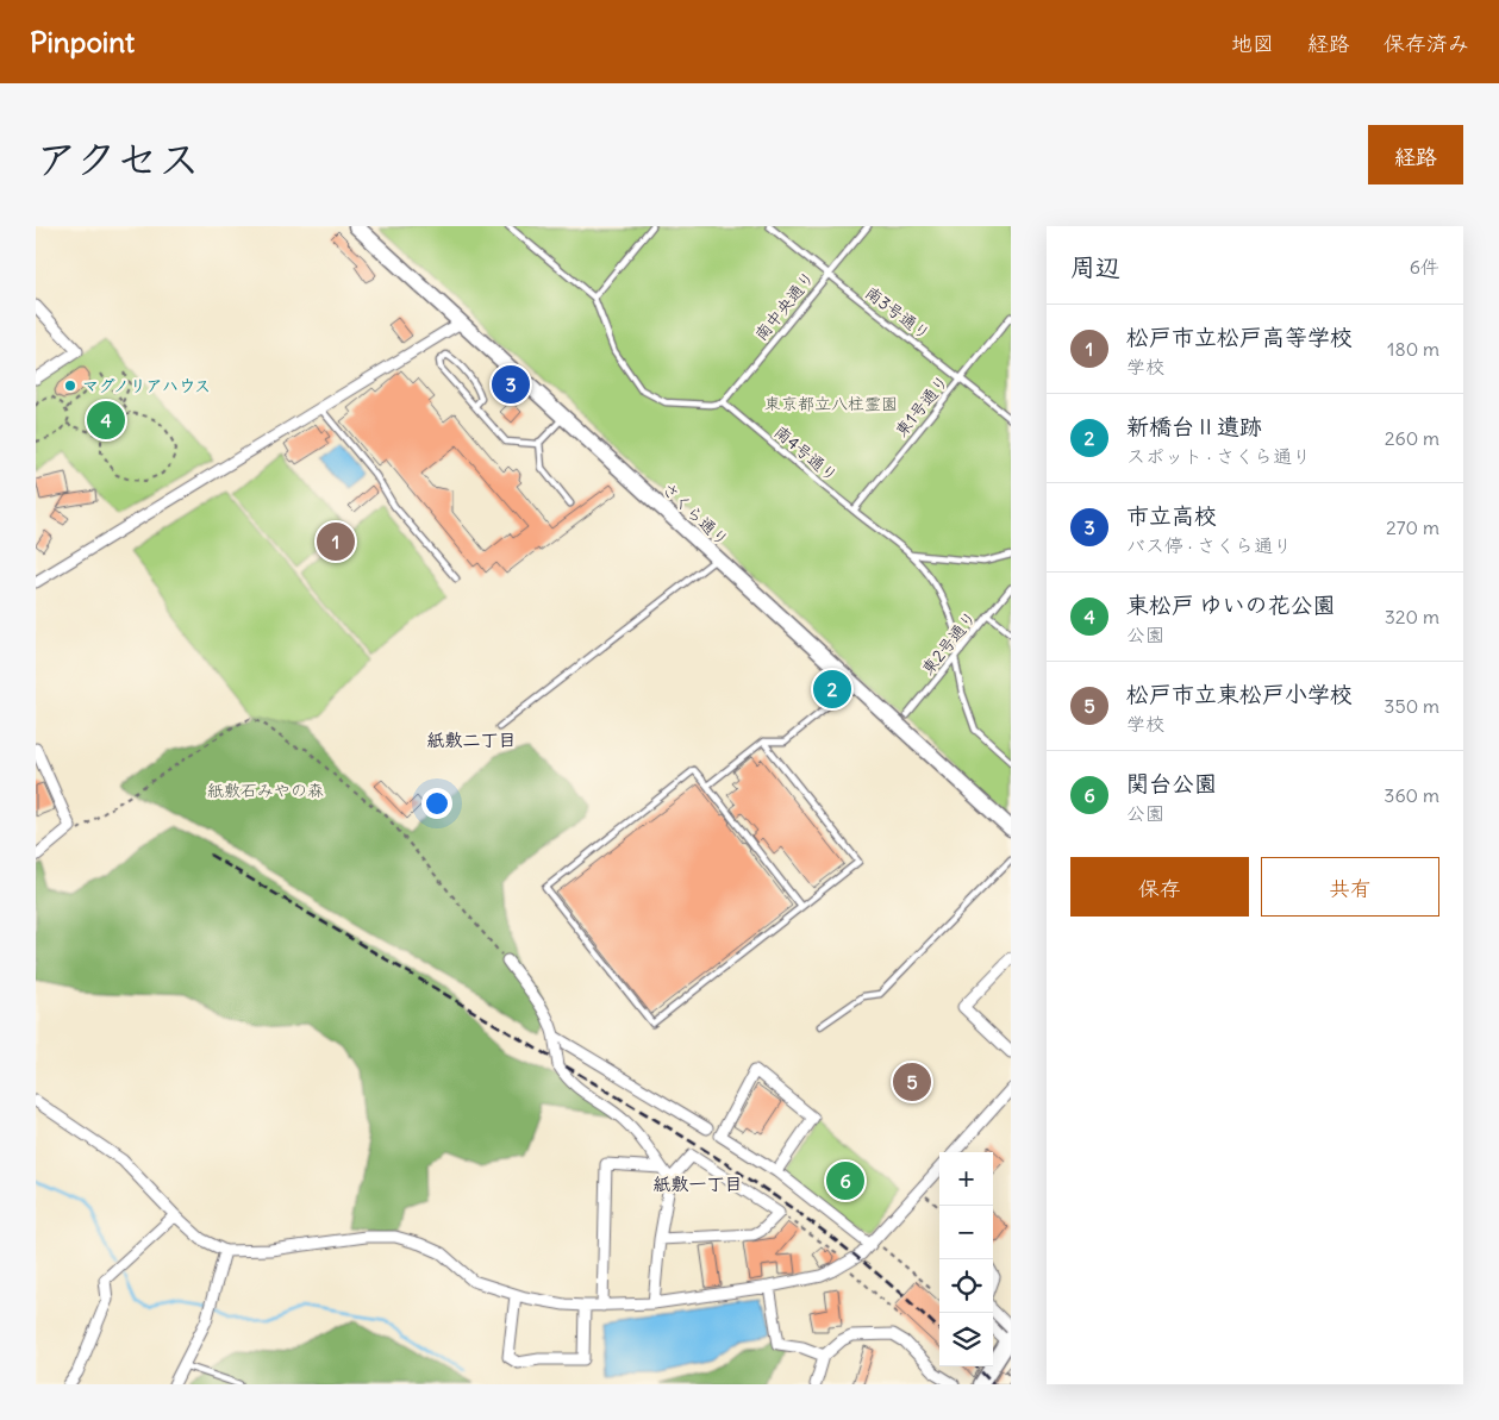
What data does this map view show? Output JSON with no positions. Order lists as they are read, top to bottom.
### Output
{
  "streets": {
    "street": ["さくら通り"],
    "lane": [
      "南中央通り",
      "南3号通り",
      "東1号通り",
      "南4号通り",
      "東2号通り"
    ]
  },
  "crossings": [
    ["南中央通り", "南3号通り"],
    ["南中央通り", "南4号通り"],
    ["南3号通り", "東1号通り"],
    ["東1号通り", "南4号通り"],
    ["南4号通り", "東2号通り"]
  ],
  "districts": ["紙敷二丁目", "紙敷一丁目"],
  "parks": ["東京都立八柱霊園", "紙敷石みやの森"],
  "places": ["マグノリアハウス"],
  "page": {
    "header": "Pinpoint",
    "nav": ["地図", "経路", "保存済み"],
    "title": "アクセス",
    "buttons": [
      "経路",
      ["保存", "共有"]
    ],
    "heading": ["周辺", "6件"],
    "list": [
      {
        "mark": "1",
        "name": "松戸市立松戸高等学校",
        "note": "学校",
        "value": "180 m"
      },
      {
        "mark": "2",
        "name": "新橋台Ⅱ遺跡",
        "note": "スポット · さくら通り",
        "value": "260 m"
      },
      {
        "mark": "3",
        "name": "市立高校",
        "note": "バス停 · さくら通り",
        "value": "270 m"
      },
      {
        "mark": "4",
        "name": "東松戸 ゆいの花公園",
        "note": "公園",
        "value": "320 m"
      },
      {
        "mark": "5",
        "name": "松戸市立東松戸小学校",
        "note": "学校",
        "value": "350 m"
      },
      {
        "mark": "6",
        "name": "関台公園",
        "note": "公園",
        "value": "360 m"
      }
    ],
    "pins": [
      "3",
      "4",
      "1",
      "2",
      "5",
      "6"
    ],
    "map_buttons": ["+", "−"]
  }
}
